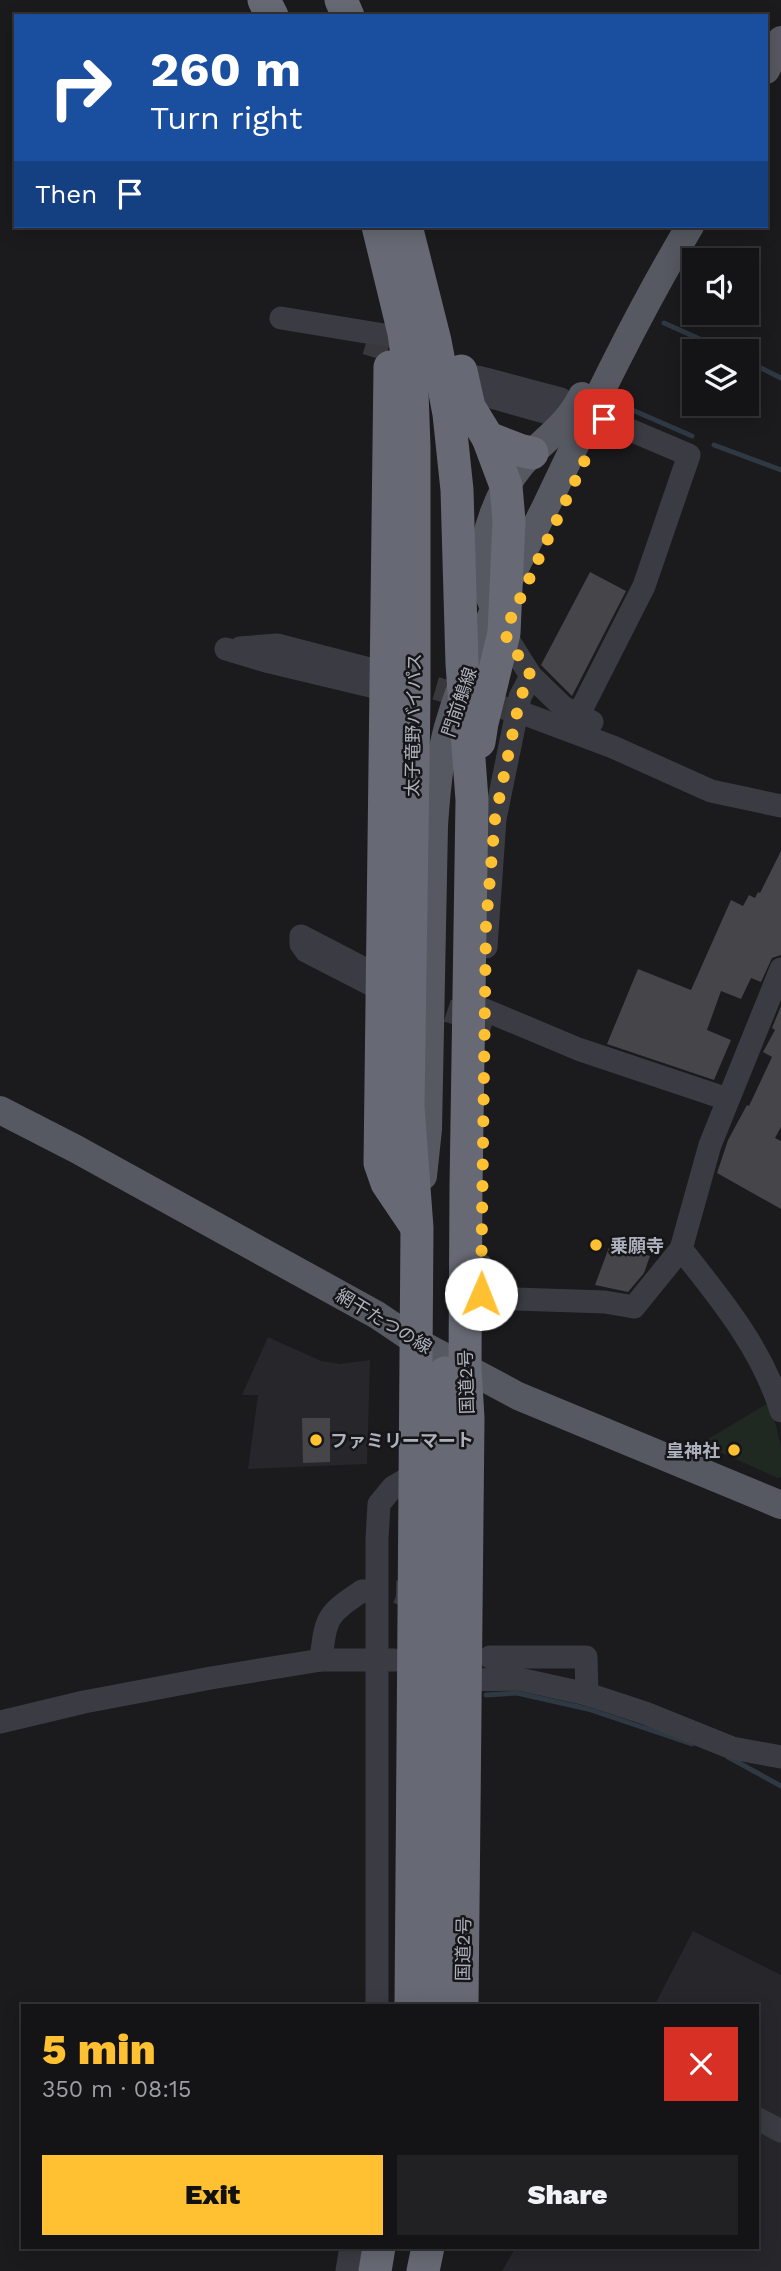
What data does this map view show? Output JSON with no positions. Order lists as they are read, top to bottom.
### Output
{
  "streets": {
    "highway": ["太子竜野バイパス", "国道2号"],
    "main road": ["門前鵤線", "網干たつの線"]
  },
  "crossings": [
    ["門前鵤線", "太子竜野バイパス"],
    ["網干たつの線", "国道2号"]
  ],
  "places": ["乗願寺", "ファミリーマート", "皇神社"],
  "page": {
    "turn": ["260 m", "Turn right"],
    "then": "Then",
    "heading": ["5 min", "350 m · 08:15"],
    "buttons": ["Exit", "Share"]
  }
}
